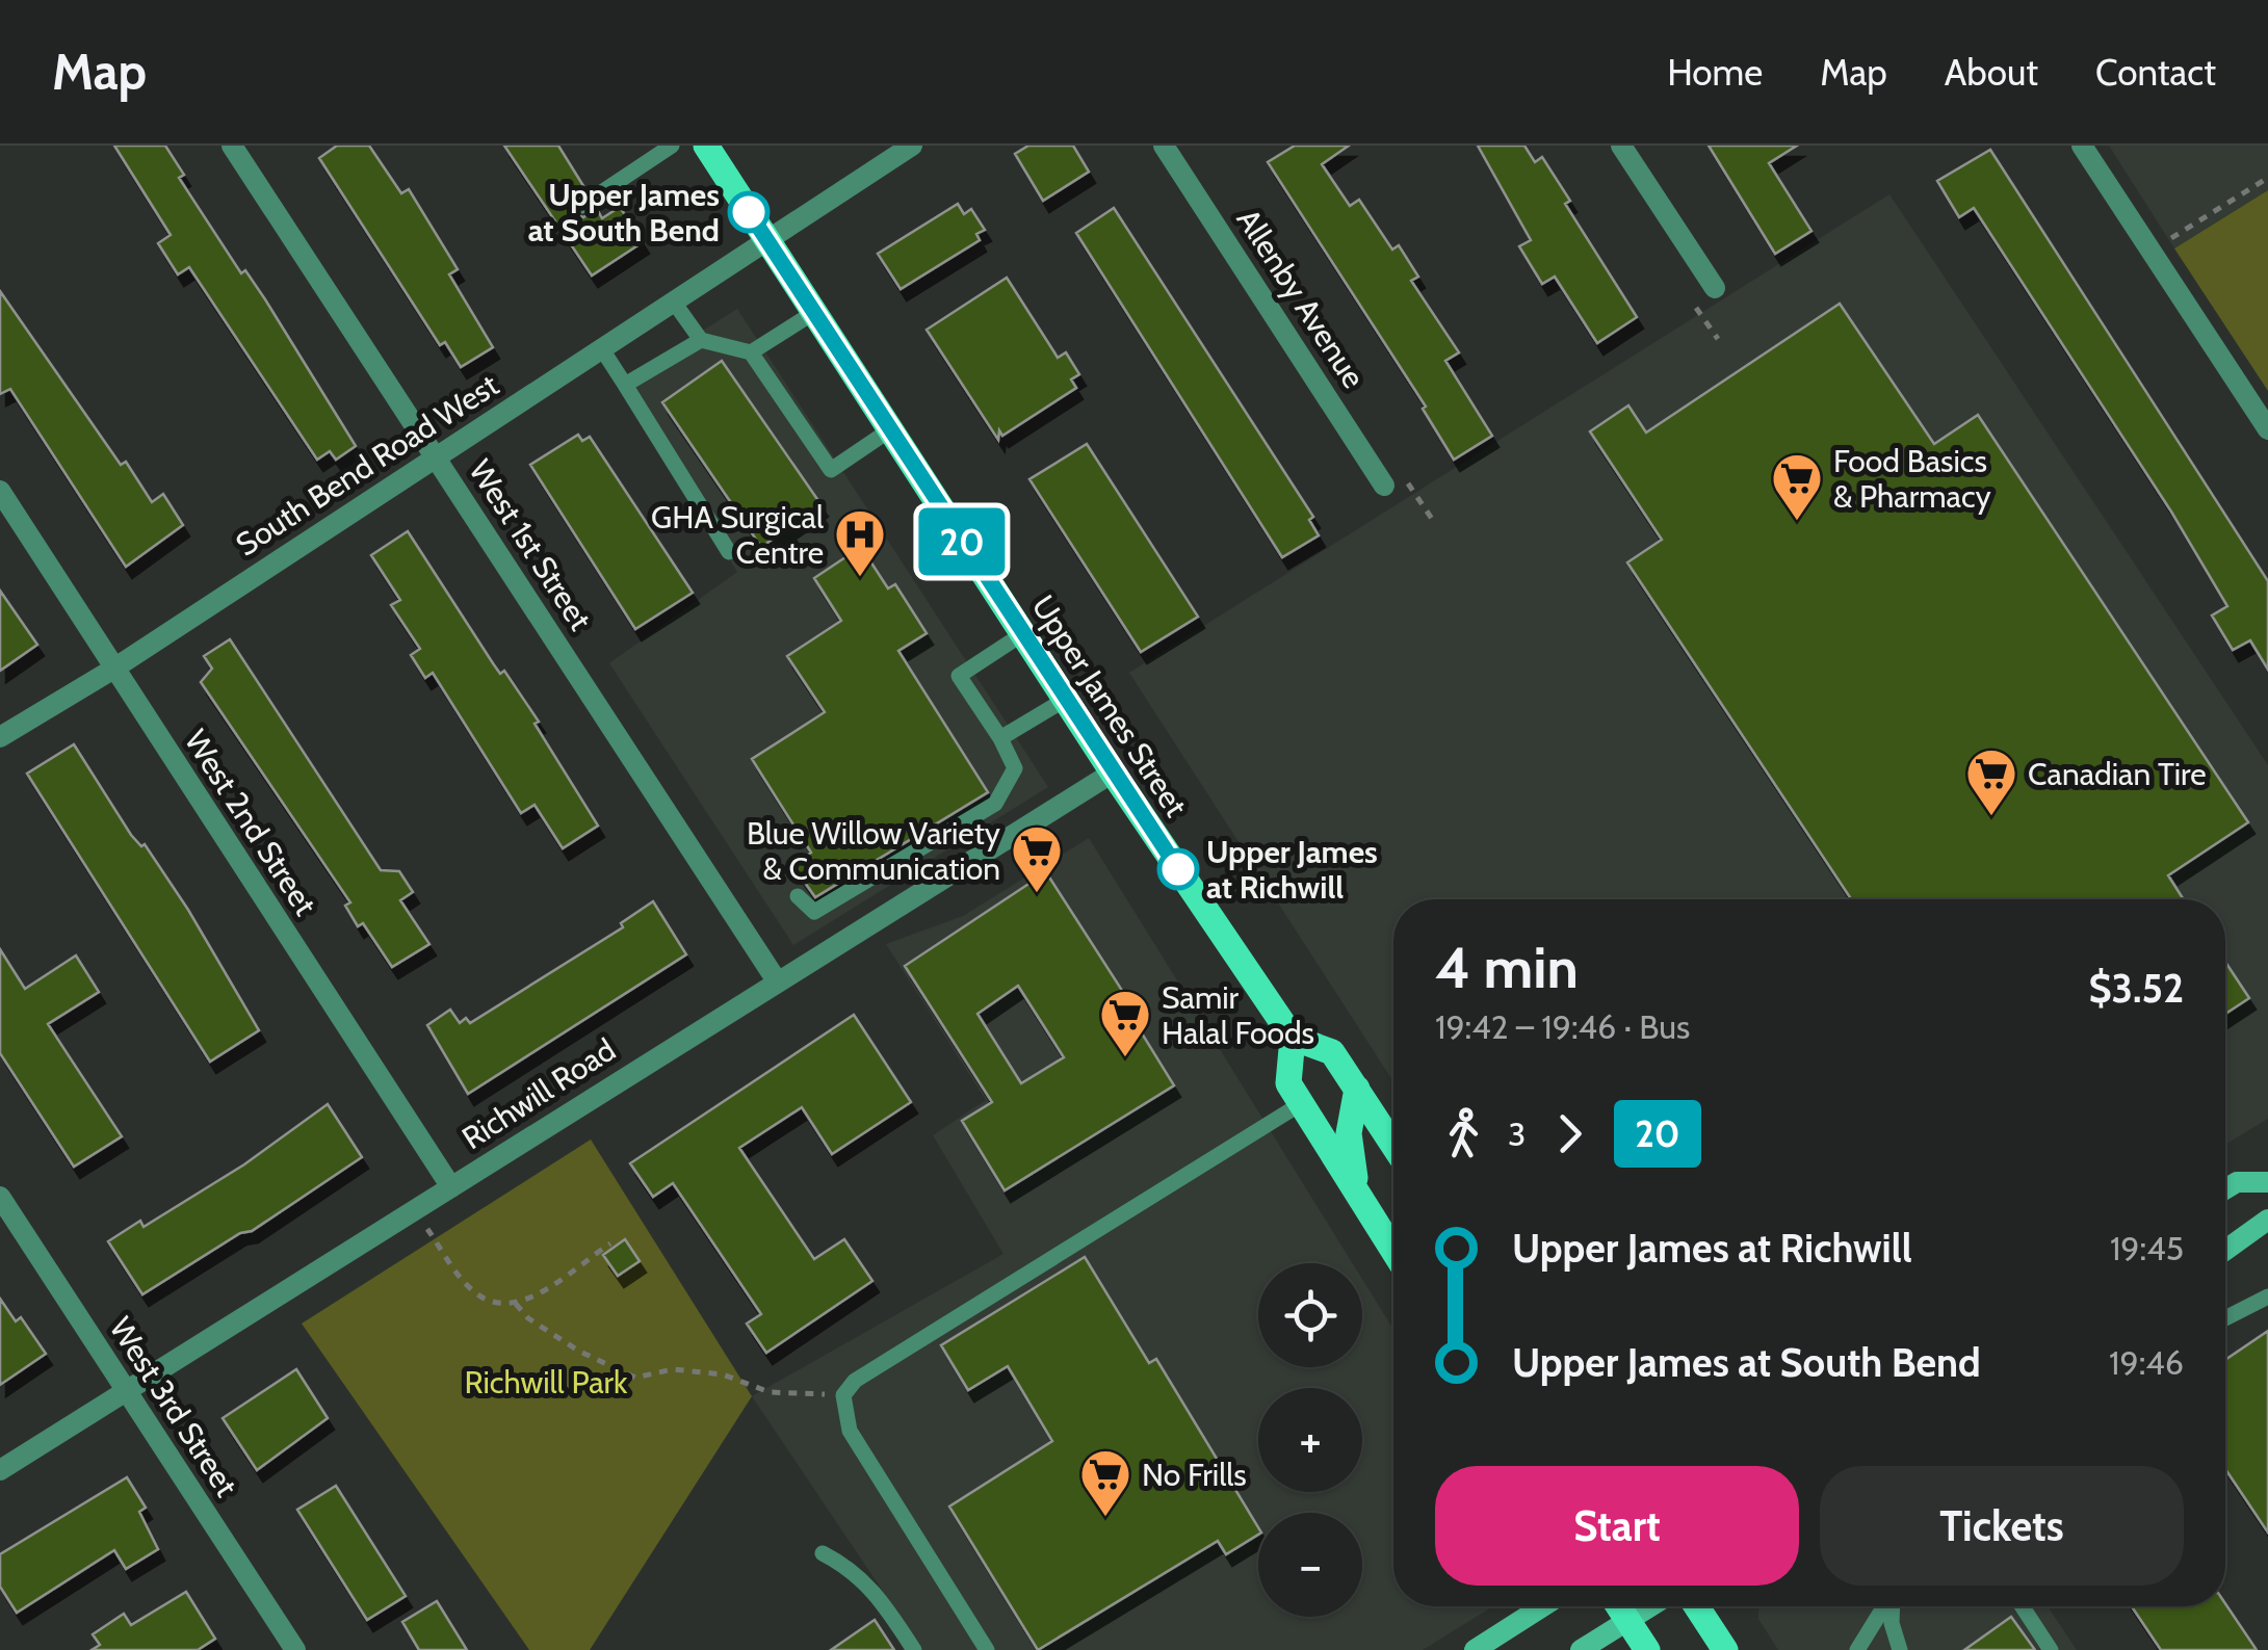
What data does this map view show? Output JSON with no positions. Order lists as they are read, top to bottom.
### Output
{
  "streets": {
    "main road": ["Upper James Street"],
    "street": [
      "Allenby Avenue",
      "South Bend Road West",
      "West 1st Street",
      "West 2nd Street",
      "Richwill Road",
      "West 3rd Street"
    ]
  },
  "crossings": [
    ["South Bend Road West", "West 1st Street"],
    ["South Bend Road West", "Upper James Street"],
    ["South Bend Road West", "West 2nd Street"],
    ["West 1st Street", "Richwill Road"],
    ["Upper James Street", "Richwill Road"],
    ["West 2nd Street", "Richwill Road"],
    ["Richwill Road", "West 3rd Street"]
  ],
  "parks": ["Richwill Park"],
  "places": {
    "other": ["Upper James at South Bend", "Upper James at Richwill"],
    "supermarket": [
      "Food Basics & Pharmacy",
      "Canadian Tire",
      "Blue Willow Variety & Communication",
      "Samir Halal Foods",
      "No Frills"
    ],
    "hospital": ["GHA Surgical Centre"]
  },
  "lines": ["bus line 20"],
  "page": {
    "header": "Map",
    "nav": [
      "Home",
      "Map",
      "About",
      "Contact"
    ],
    "on_map": "20",
    "heading": ["4 min", "19:42 – 19:46 · Bus", "$3.52"],
    "legs": ["3", "20"],
    "list": [
      {
        "name": "Upper James at Richwill",
        "value": "19:45"
      },
      {
        "name": "Upper James at South Bend",
        "value": "19:46"
      }
    ],
    "map_buttons": ["+", "−"],
    "buttons": ["Start", "Tickets"]
  }
}
